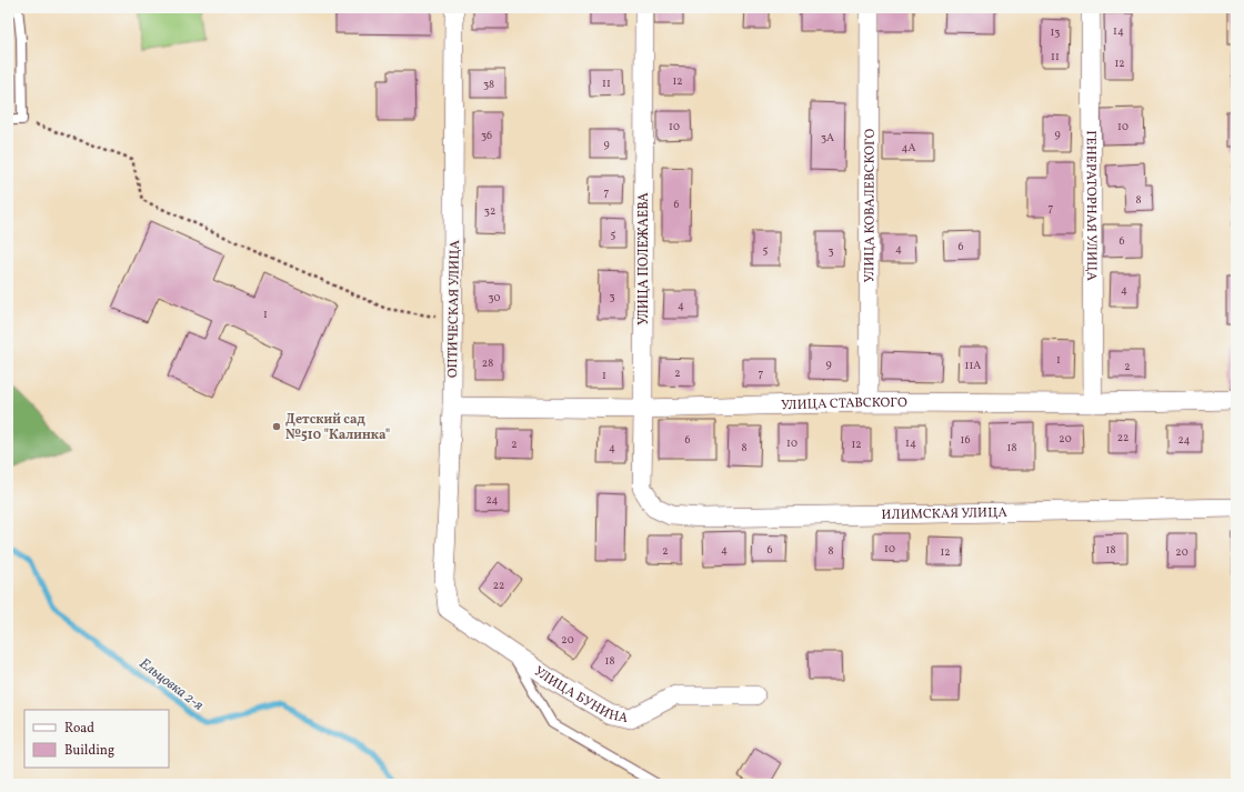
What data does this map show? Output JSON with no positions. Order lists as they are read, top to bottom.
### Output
{
  "streets": {
    "street": [
      "УЛИЦА КОВАЛЕВСКОГО",
      "ГЕНЕРАТОРНАЯ УЛИЦА",
      "УЛИЦА ПОЛЕЖАЕВА",
      "ОПТИЧЕСКАЯ УЛИЦА",
      "УЛИЦА СТАВСКОГО",
      "ИЛИМСКАЯ УЛИЦА",
      "УЛИЦА БУНИНА"
    ]
  },
  "crossings": [
    ["УЛИЦА КОВАЛЕВСКОГО", "УЛИЦА СТАВСКОГО"],
    ["ГЕНЕРАТОРНАЯ УЛИЦА", "УЛИЦА СТАВСКОГО"],
    ["УЛИЦА ПОЛЕЖАЕВА", "УЛИЦА СТАВСКОГО"],
    ["УЛИЦА ПОЛЕЖАЕВА", "ИЛИМСКАЯ УЛИЦА"],
    ["ОПТИЧЕСКАЯ УЛИЦА", "УЛИЦА СТАВСКОГО"],
    ["ОПТИЧЕСКАЯ УЛИЦА", "УЛИЦА БУНИНА"]
  ],
  "water": ["Ельцовка 2-я"],
  "places": ["Детский сад №510 \"Калинка\""],
  "house_numbers": [
    "14",
    "13",
    "11",
    "12",
    "12",
    "11",
    "38",
    "10",
    "10",
    "9",
    "36",
    "3А",
    "9",
    "4А",
    "7",
    "8",
    "6",
    "7",
    "32",
    "5",
    "6",
    "6",
    "4",
    "5",
    "3",
    "4",
    "3",
    "30",
    "4",
    "1",
    "1",
    "28",
    "9",
    "11А",
    "2",
    "2",
    "7",
    "1",
    "22",
    "20",
    "6",
    "16",
    "24",
    "10",
    "14",
    "2",
    "12",
    "4",
    "8",
    "18",
    "24",
    "10",
    "4",
    "6",
    "18",
    "2",
    "8",
    "12",
    "20",
    "22",
    "20",
    "18"
  ],
  "legend": ["Road", "Building"]
}
